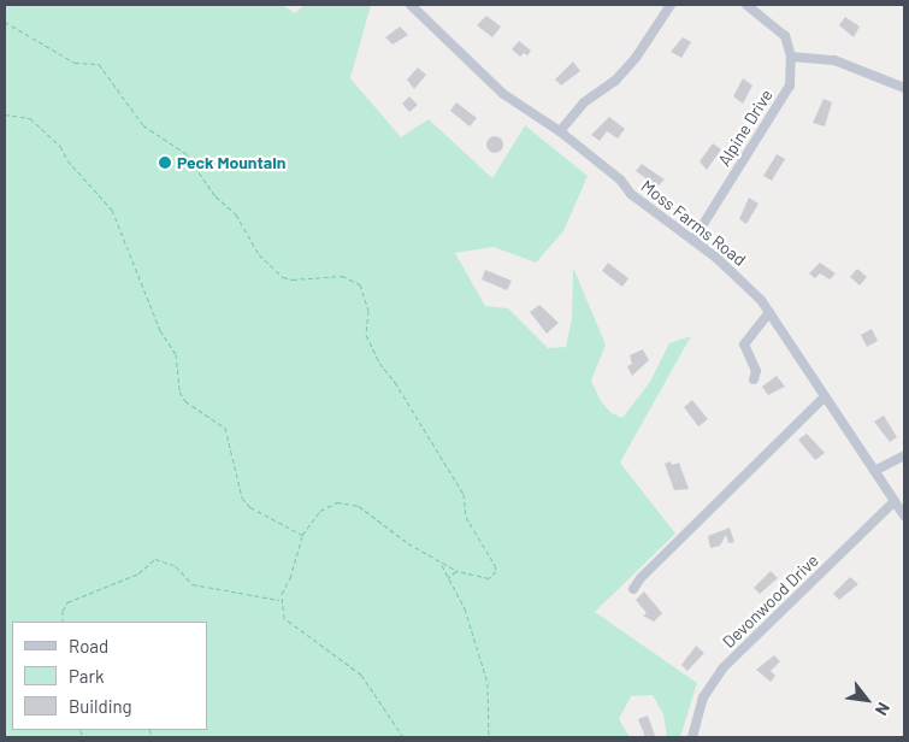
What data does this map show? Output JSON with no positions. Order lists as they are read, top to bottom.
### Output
{
  "streets": {
    "street": ["Alpine Drive", "Moss Farms Road", "Devonwood Drive"]
  },
  "crossings": [
    ["Alpine Drive", "Moss Farms Road"],
    ["Moss Farms Road", "Devonwood Drive"]
  ],
  "places": ["Peck Mountain"],
  "legend": ["Road", "Park", "Building"],
  "north": "bottom right"
}
